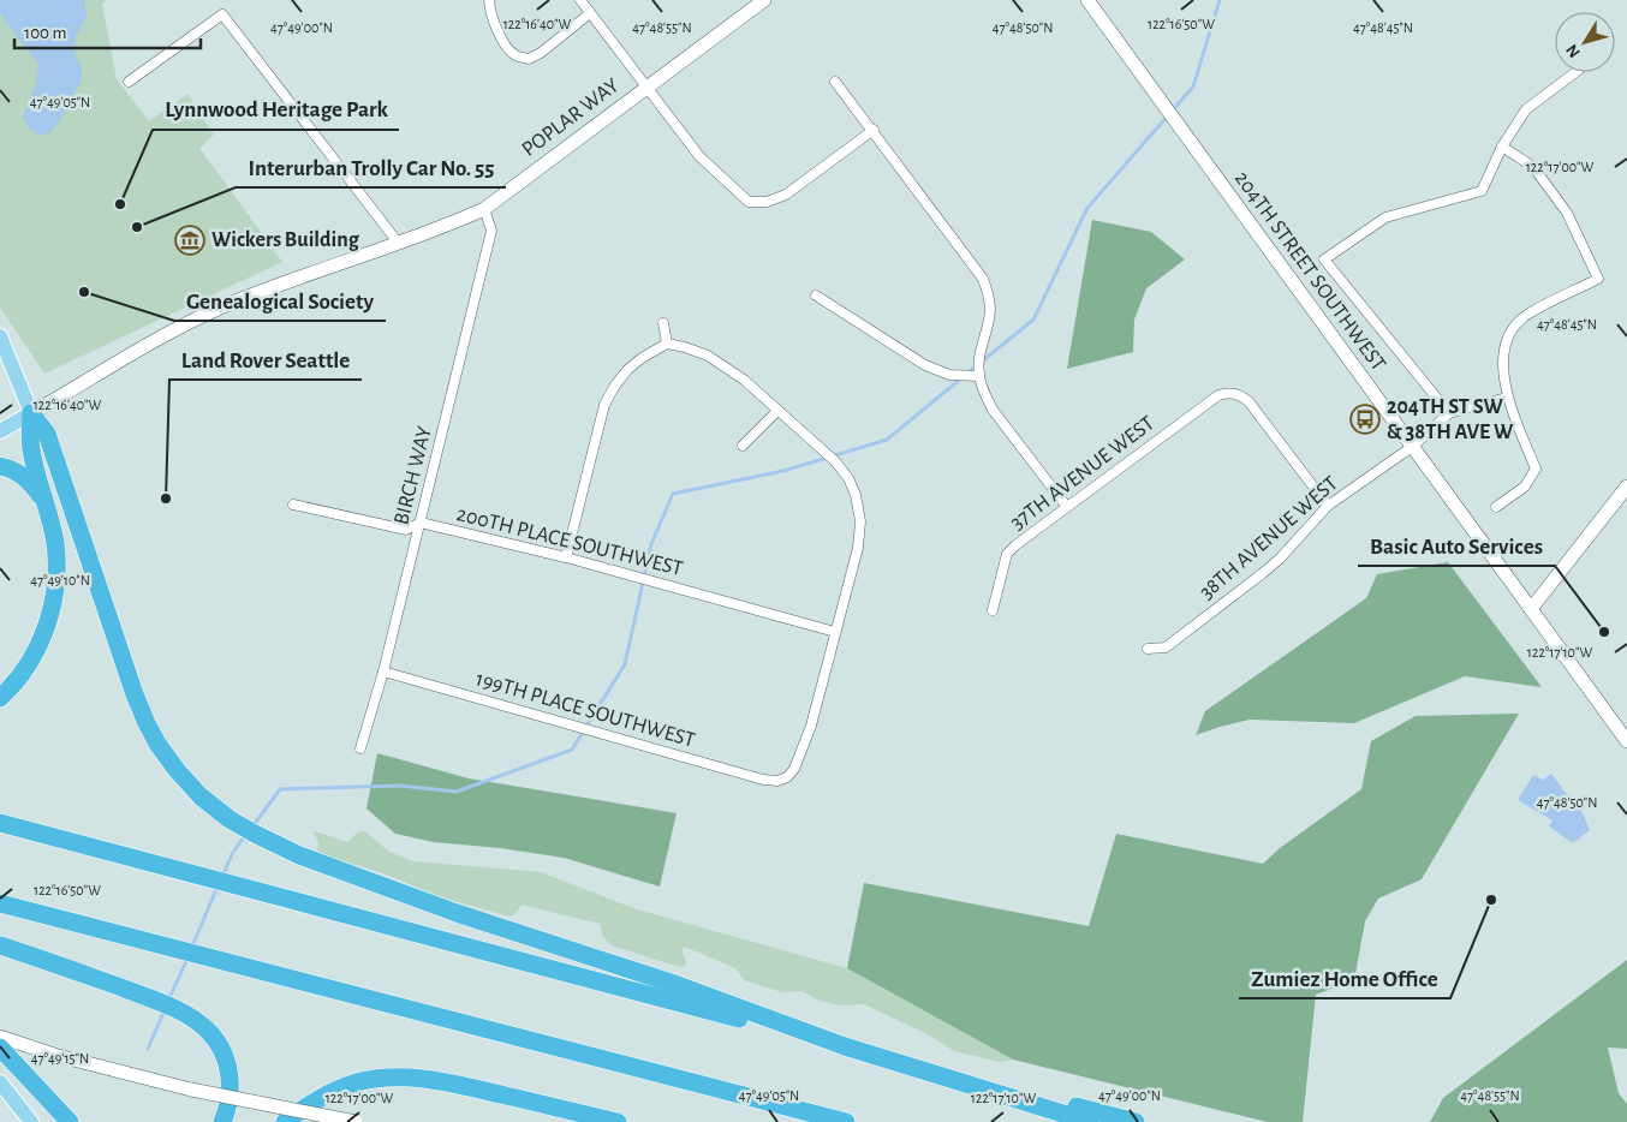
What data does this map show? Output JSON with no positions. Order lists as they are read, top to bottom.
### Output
{
  "streets": {
    "main road": ["POPLAR WAY", "204TH STREET SOUTHWEST"],
    "street": [
      "37TH AVENUE WEST",
      "BIRCH WAY",
      "38TH AVENUE WEST",
      "200TH PLACE SOUTHWEST",
      "199TH PLACE SOUTHWEST"
    ]
  },
  "crossings": [
    ["POPLAR WAY", "BIRCH WAY"],
    ["204TH STREET SOUTHWEST", "38TH AVENUE WEST"],
    ["37TH AVENUE WEST", "38TH AVENUE WEST"],
    ["BIRCH WAY", "200TH PLACE SOUTHWEST"],
    ["BIRCH WAY", "199TH PLACE SOUTHWEST"],
    ["200TH PLACE SOUTHWEST", "199TH PLACE SOUTHWEST"]
  ],
  "places": {
    "other": [
      "Lynnwood Heritage Park",
      "Interurban Trolly Car No. 55",
      "Genealogical Society",
      "Land Rover Seattle",
      "Basic Auto Services",
      "Zumiez Home Office"
    ],
    "museum": ["Wickers Building"],
    "bus stop": ["204TH ST SW & 38TH AVE W"]
  },
  "scale_bar": "100 m",
  "north": "bottom left",
  "coordinates": [
    "122°16'40\"W",
    "122°16'50\"W",
    "47°49'00\"N",
    "47°48'55\"N",
    "47°48'50\"N",
    "47°48'45\"N",
    "47°49'05\"N",
    "122°17'00\"W",
    "47°49'10\"N",
    "122°17'10\"W",
    "47°49'15\"N"
  ]
}
